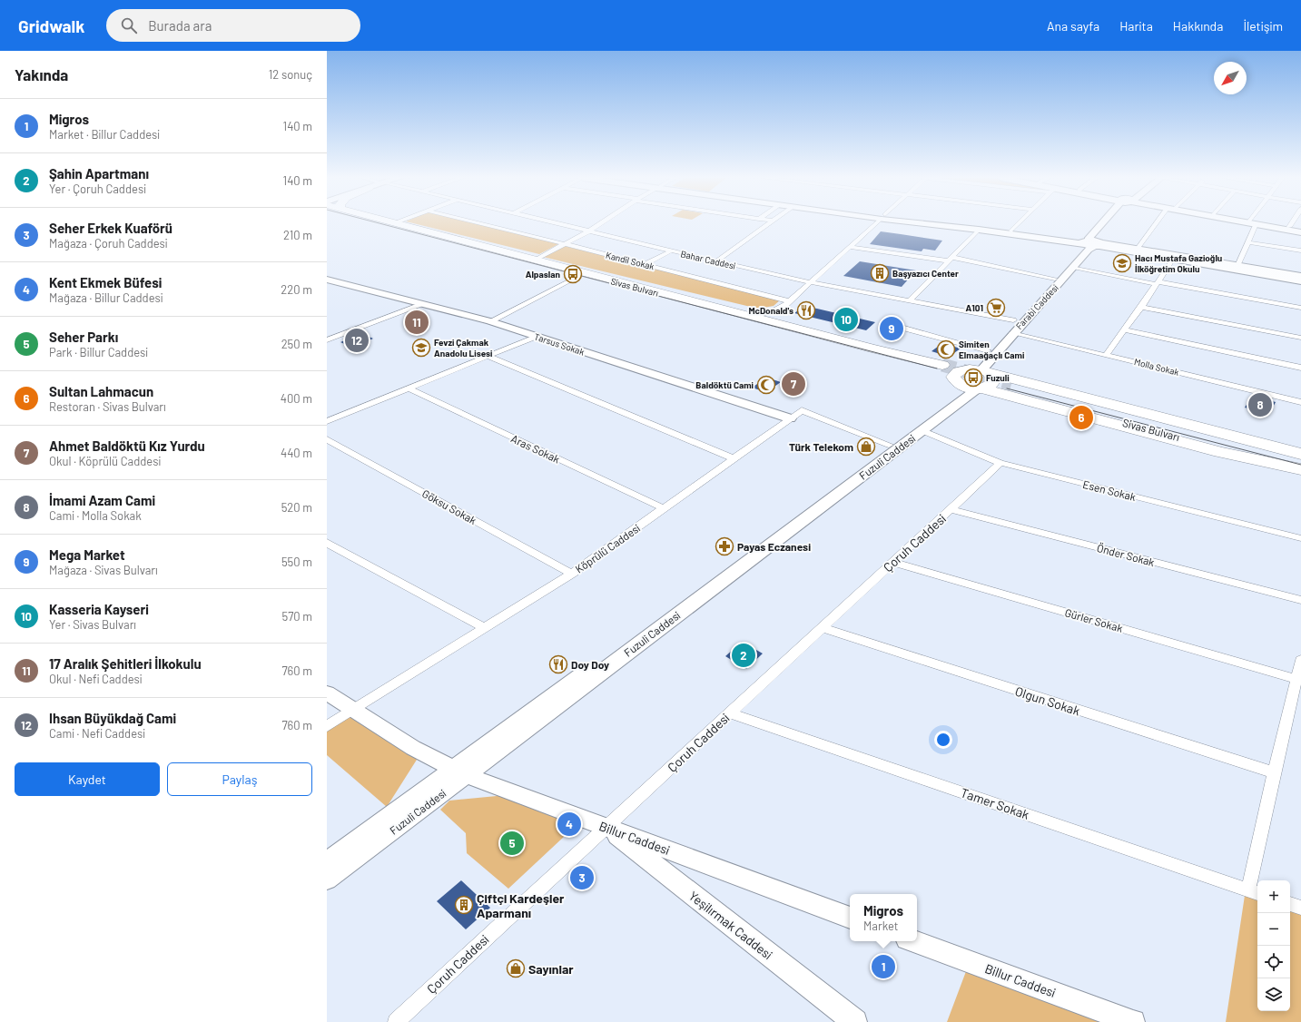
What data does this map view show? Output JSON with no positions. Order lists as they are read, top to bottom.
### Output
{
  "streets": {
    "highway": ["Sivas Bulvarı"],
    "street": [
      "Bahar Caddesi",
      "Kandil Sokak",
      "Farabi Caddesi",
      "Tarsus Sokak",
      "Molla Sokak",
      "Aras Sokak",
      "Fuzuli Caddesi",
      "Esen Sokak",
      "Göksu Sokak",
      "Çoruh Caddesi",
      "Köprülü Caddesi",
      "Önder Sokak",
      "Gürler Sokak",
      "Olgun Sokak",
      "Tamer Sokak",
      "Billur Caddesi",
      "Yeşilırmak Caddesi"
    ]
  },
  "crossings": [
    ["Bahar Caddesi", "Farabi Caddesi"],
    ["Farabi Caddesi", "Molla Sokak"],
    ["Tarsus Sokak", "Köprülü Caddesi"],
    ["Aras Sokak", "Köprülü Caddesi"],
    ["Fuzuli Caddesi", "Esen Sokak"],
    ["Fuzuli Caddesi", "Köprülü Caddesi"],
    ["Fuzuli Caddesi", "Billur Caddesi"],
    ["Esen Sokak", "Çoruh Caddesi"],
    ["Göksu Sokak", "Köprülü Caddesi"],
    ["Çoruh Caddesi", "Önder Sokak"],
    ["Çoruh Caddesi", "Gürler Sokak"],
    ["Çoruh Caddesi", "Olgun Sokak"],
    ["Çoruh Caddesi", "Tamer Sokak"],
    ["Çoruh Caddesi", "Billur Caddesi"],
    ["Çoruh Caddesi", "Yeşilırmak Caddesi"],
    ["Köprülü Caddesi", "Billur Caddesi"],
    ["Billur Caddesi", "Yeşilırmak Caddesi"]
  ],
  "places": {
    "school or university": ["Hacı Mustafa Gazioğlu İlköğretim Okulu", "Fevzi Çakmak Anadolu Lisesi"],
    "building": ["Başyazıcı Center", "Çiftçi Kardeşler Aparmanı"],
    "bus stop": ["Alpaslan", "Fuzuli"],
    "supermarket": ["A101"],
    "restaurant": ["McDonald's", "Doy Doy"],
    "mosque": ["Simiten Elmaağaçlı Cami", "Baldöktü Cami"],
    "shop": ["Türk Telekom", "Sayınlar"],
    "pharmacy": ["Payas Eczanesi"]
  },
  "north": "bottom left",
  "page": {
    "header": "Gridwalk",
    "search": "Burada ara",
    "nav": [
      "Ana sayfa",
      "Harita",
      "Hakkında",
      "İletişim"
    ],
    "heading": ["Yakında", "12 sonuç"],
    "list": [
      {
        "mark": "1",
        "name": "Migros",
        "note": "Market · Billur Caddesi",
        "value": "140 m"
      },
      {
        "mark": "2",
        "name": "Şahin Apartmanı",
        "note": "Yer · Çoruh Caddesi",
        "value": "140 m"
      },
      {
        "mark": "3",
        "name": "Seher Erkek Kuaförü",
        "note": "Mağaza · Çoruh Caddesi",
        "value": "210 m"
      },
      {
        "mark": "4",
        "name": "Kent Ekmek Büfesi",
        "note": "Mağaza · Billur Caddesi",
        "value": "220 m"
      },
      {
        "mark": "5",
        "name": "Seher Parkı",
        "note": "Park · Billur Caddesi",
        "value": "250 m"
      },
      {
        "mark": "6",
        "name": "Sultan Lahmacun",
        "note": "Restoran · Sivas Bulvarı",
        "value": "400 m"
      },
      {
        "mark": "7",
        "name": "Ahmet Baldöktü Kız Yurdu",
        "note": "Okul · Köprülü Caddesi",
        "value": "440 m"
      },
      {
        "mark": "8",
        "name": "İmami Azam Cami",
        "note": "Cami · Molla Sokak",
        "value": "520 m"
      },
      {
        "mark": "9",
        "name": "Mega Market",
        "note": "Mağaza · Sivas Bulvarı",
        "value": "550 m"
      },
      {
        "mark": "10",
        "name": "Kasseria Kayseri",
        "note": "Yer · Sivas Bulvarı",
        "value": "570 m"
      },
      {
        "mark": "11",
        "name": "17 Aralık Şehitleri İlkokulu",
        "note": "Okul · Nefi Caddesi",
        "value": "760 m"
      },
      {
        "mark": "12",
        "name": "Ihsan Büyükdağ Cami",
        "note": "Cami · Nefi Caddesi",
        "value": "760 m"
      }
    ],
    "pins": [
      "10",
      "11",
      "9",
      "12",
      "7",
      "8",
      "6",
      "2",
      "4",
      "5",
      "3",
      "1"
    ],
    "buttons": ["Kaydet", "Paylaş"],
    "map_buttons": ["+", "−"],
    "popup": ["Migros", "Market"]
  }
}
